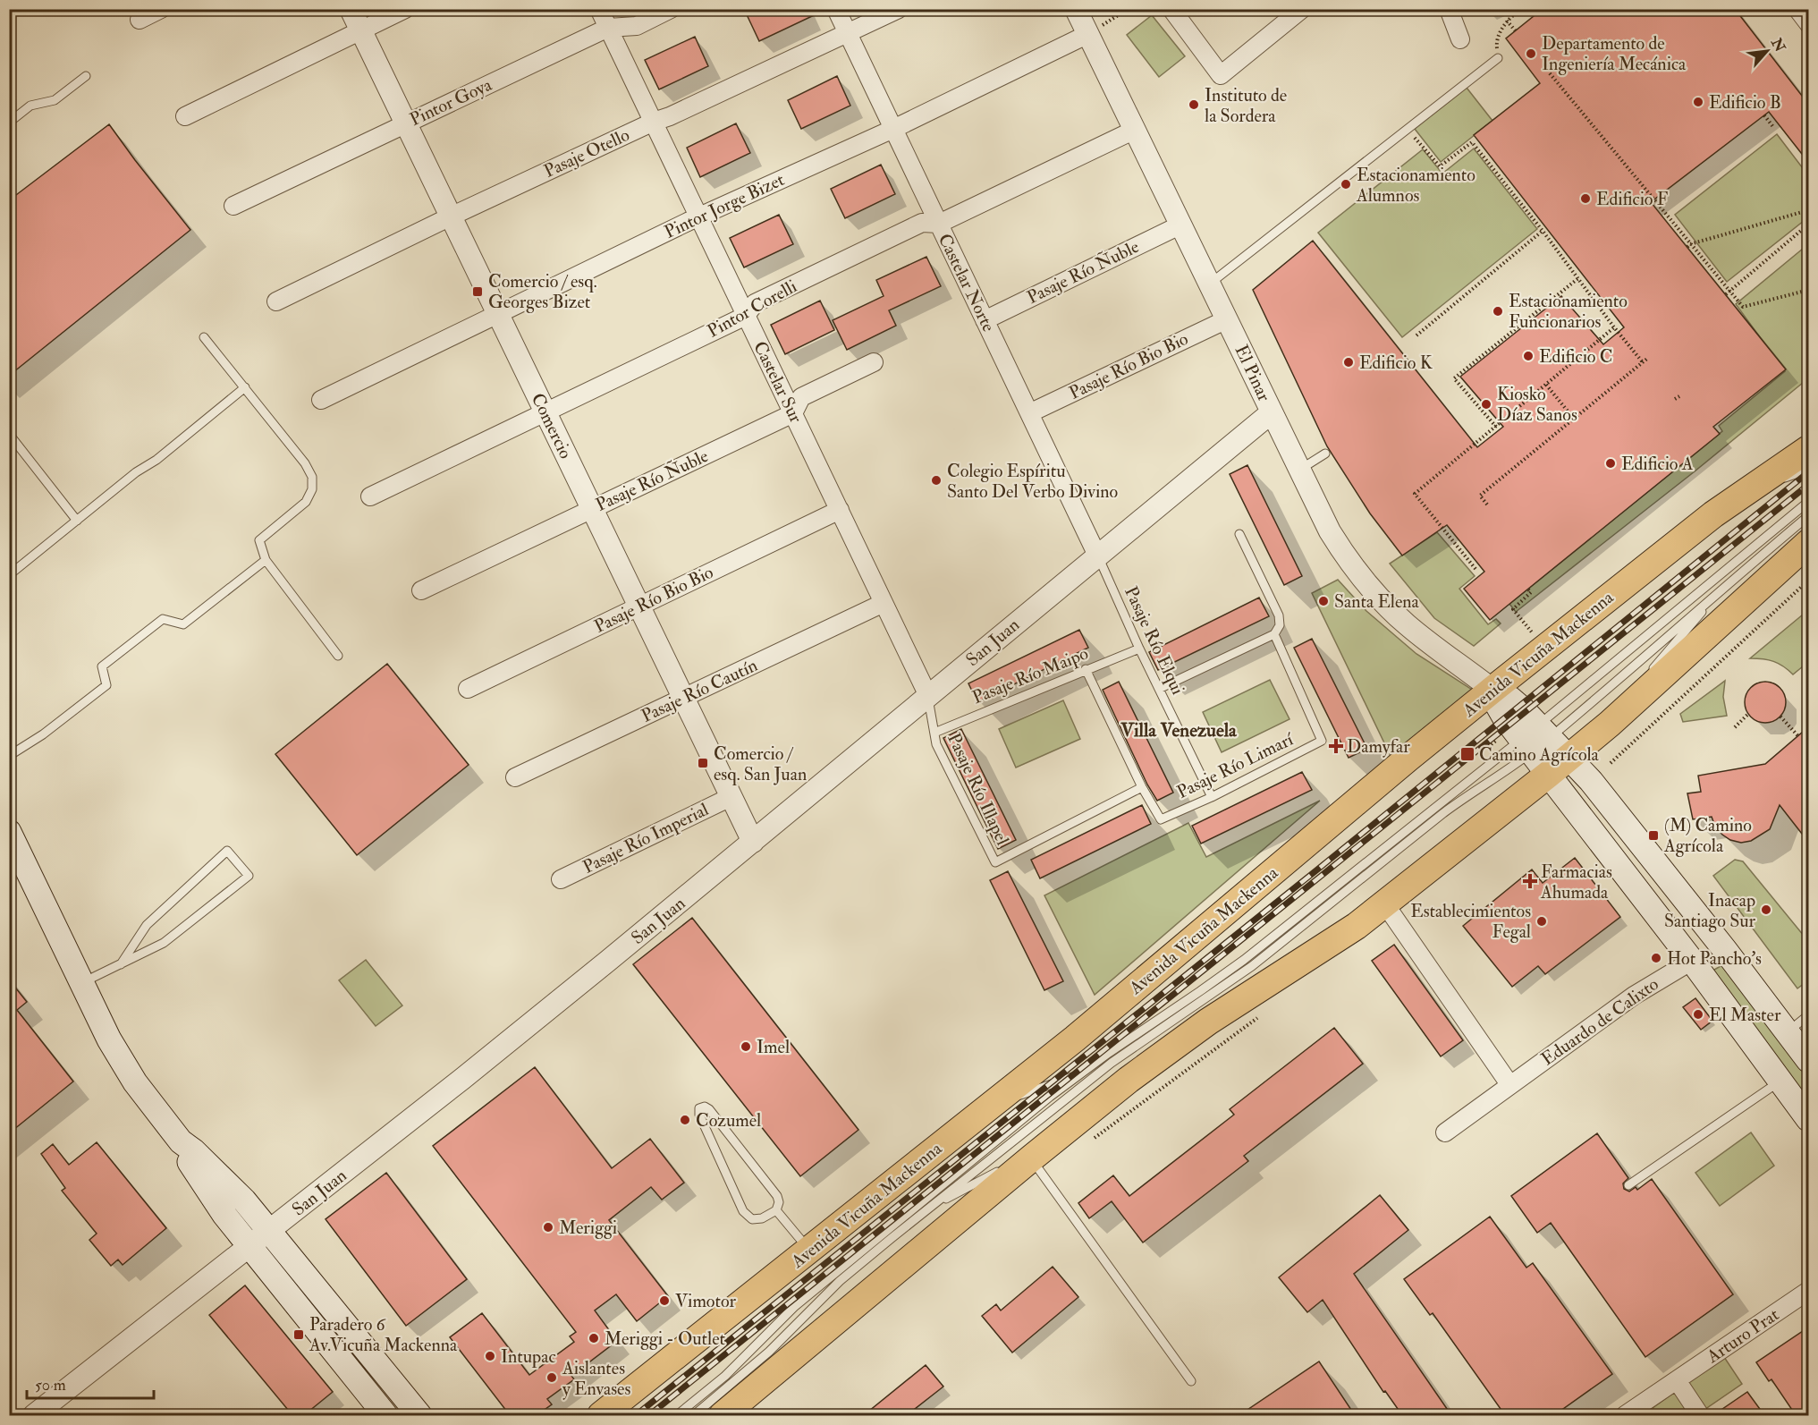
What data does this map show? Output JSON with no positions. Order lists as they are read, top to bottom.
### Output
{
  "streets": {
    "main road": ["Avenida Vicuña Mackenna"],
    "street": [
      "Pintor Goya",
      "Pasaje Otello",
      "Pintor Jorge Bizet",
      "Pasaje Río Ñuble",
      "Castelar Norte",
      "Pintor Corelli",
      "Pasaje Río Bio Bio",
      "El Pinar",
      "Castelar Sur",
      "Comercio",
      "San Juan",
      "Pasaje Río Cautín",
      "Pasaje Río Imperial",
      "Eduardo de Calixto",
      "Arturo Prat"
    ],
    "lane": [
      "Pasaje Río Elqui",
      "Pasaje Río Maipo",
      "Pasaje Río Limarí",
      "Pasaje Río Illapel"
    ]
  },
  "crossings": [
    ["Pintor Goya", "Castelar Sur"],
    ["Pintor Goya", "Comercio"],
    ["Pasaje Otello", "Castelar Norte"],
    ["Pasaje Otello", "Castelar Sur"],
    ["Pasaje Otello", "Comercio"],
    ["Pintor Jorge Bizet", "Castelar Norte"],
    ["Pintor Jorge Bizet", "El Pinar"],
    ["Pintor Jorge Bizet", "Castelar Sur"],
    ["Pintor Jorge Bizet", "Comercio"],
    ["Pasaje Río Ñuble", "Castelar Norte"],
    ["Pasaje Río Ñuble", "El Pinar"],
    ["Pasaje Río Ñuble", "Castelar Sur"],
    ["Pasaje Río Ñuble", "Comercio"],
    ["Castelar Norte", "Pintor Corelli"],
    ["Castelar Norte", "Pasaje Río Bio Bio"],
    ["Castelar Norte", "Pasaje Río Elqui"],
    ["Castelar Norte", "San Juan"],
    ["Pintor Corelli", "El Pinar"],
    ["Pintor Corelli", "Castelar Sur"],
    ["Pintor Corelli", "Comercio"],
    ["Pasaje Río Bio Bio", "El Pinar"],
    ["Pasaje Río Bio Bio", "Castelar Sur"],
    ["Pasaje Río Bio Bio", "Comercio"],
    ["El Pinar", "San Juan"],
    ["El Pinar", "Avenida Vicuña Mackenna"],
    ["Castelar Sur", "San Juan"],
    ["Castelar Sur", "Pasaje Río Cautín"],
    ["Castelar Sur", "Pasaje Río Illapel"],
    ["Comercio", "San Juan"],
    ["Comercio", "Pasaje Río Cautín"],
    ["Comercio", "Pasaje Río Imperial"],
    ["Pasaje Río Elqui", "San Juan"],
    ["Pasaje Río Elqui", "Pasaje Río Maipo"],
    ["Pasaje Río Elqui", "Pasaje Río Limarí"],
    ["San Juan", "Pasaje Río Illapel"],
    ["Pasaje Río Maipo", "Pasaje Río Illapel"],
    ["Pasaje Río Limarí", "Pasaje Río Illapel"]
  ],
  "districts": ["Villa Venezuela"],
  "places": {
    "other": [
      "Departamento de Ingeniería Mecánica",
      "Edificio B",
      "Instituto de la Sordera",
      "Estacionamiento Alumnos",
      "Edificio F",
      "Estacionamiento Funcionarios",
      "Edificio C",
      "Edificio K",
      "Kiosko Díaz Sanos",
      "Edificio A",
      "Colegio Espíritu Santo Del Verbo Divino",
      "Santa Elena",
      "Inacap Santiago Sur",
      "Establecimientos Fegal",
      "Hot Pancho's",
      "El Master",
      "Imel",
      "Cozumel",
      "Meriggi",
      "Vimotor",
      "Meriggi - Outlet",
      "Intupac",
      "Aislantes y Envases"
    ],
    "transit": [
      "Comercio / esq. Georges Bizet",
      "Camino Agrícola",
      "Comercio / esq. San Juan",
      "(M) Camino Agrícola",
      "Paradero 6 Av.Vicuña Mackenna"
    ],
    "health": ["Damyfar", "Farmacias Ahumada"]
  },
  "scale_bar": "50 m",
  "north": "top right"
}
